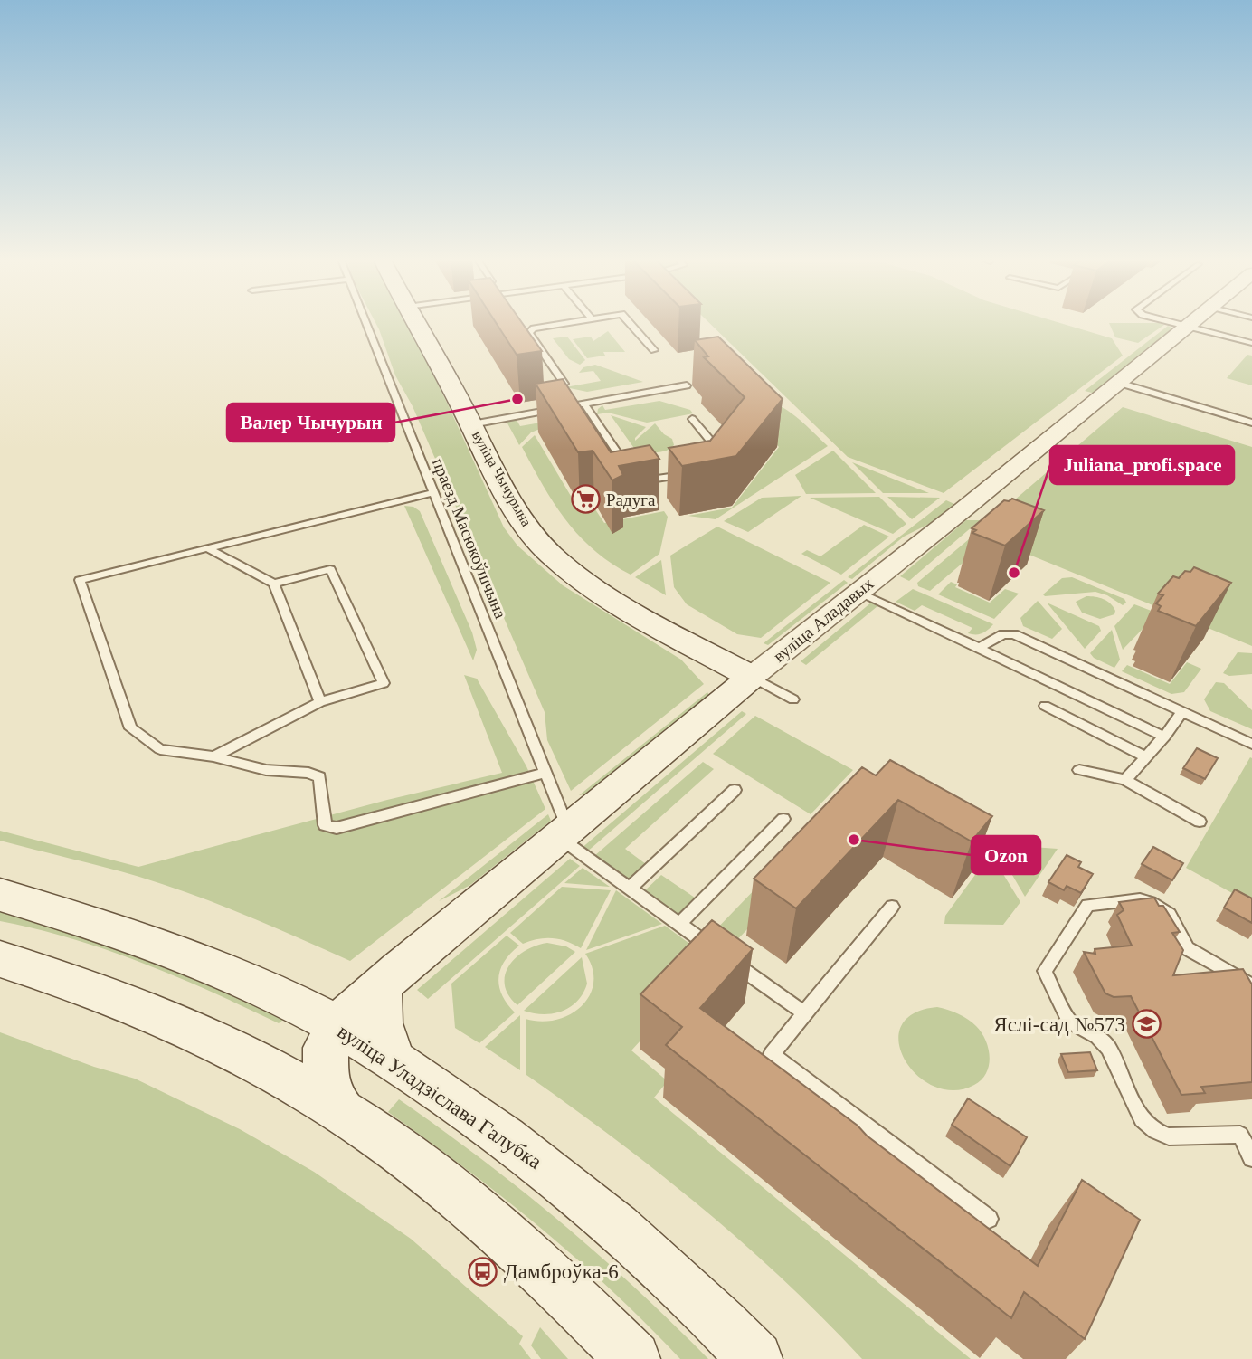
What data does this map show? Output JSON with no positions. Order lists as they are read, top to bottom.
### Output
{
  "streets": {
    "main road": ["вуліца Чычурына", "вуліца Аладавых", "вуліца Уладзіслава Галубка"],
    "lane": ["праезд Масюкоўшчына"]
  },
  "crossings": [
    ["вуліца Чычурына", "вуліца Аладавых"],
    ["праезд Масюкоўшчына", "вуліца Аладавых"],
    ["вуліца Аладавых", "вуліца Уладзіслава Галубка"]
  ],
  "places": {
    "other": ["Валер Чычурын", "Juliana_profi.space", "Ozon"],
    "supermarket": ["Радуга"],
    "school or university": ["Яслі-сад №573"],
    "bus stop": ["Дамброўка-6"]
  }
}
